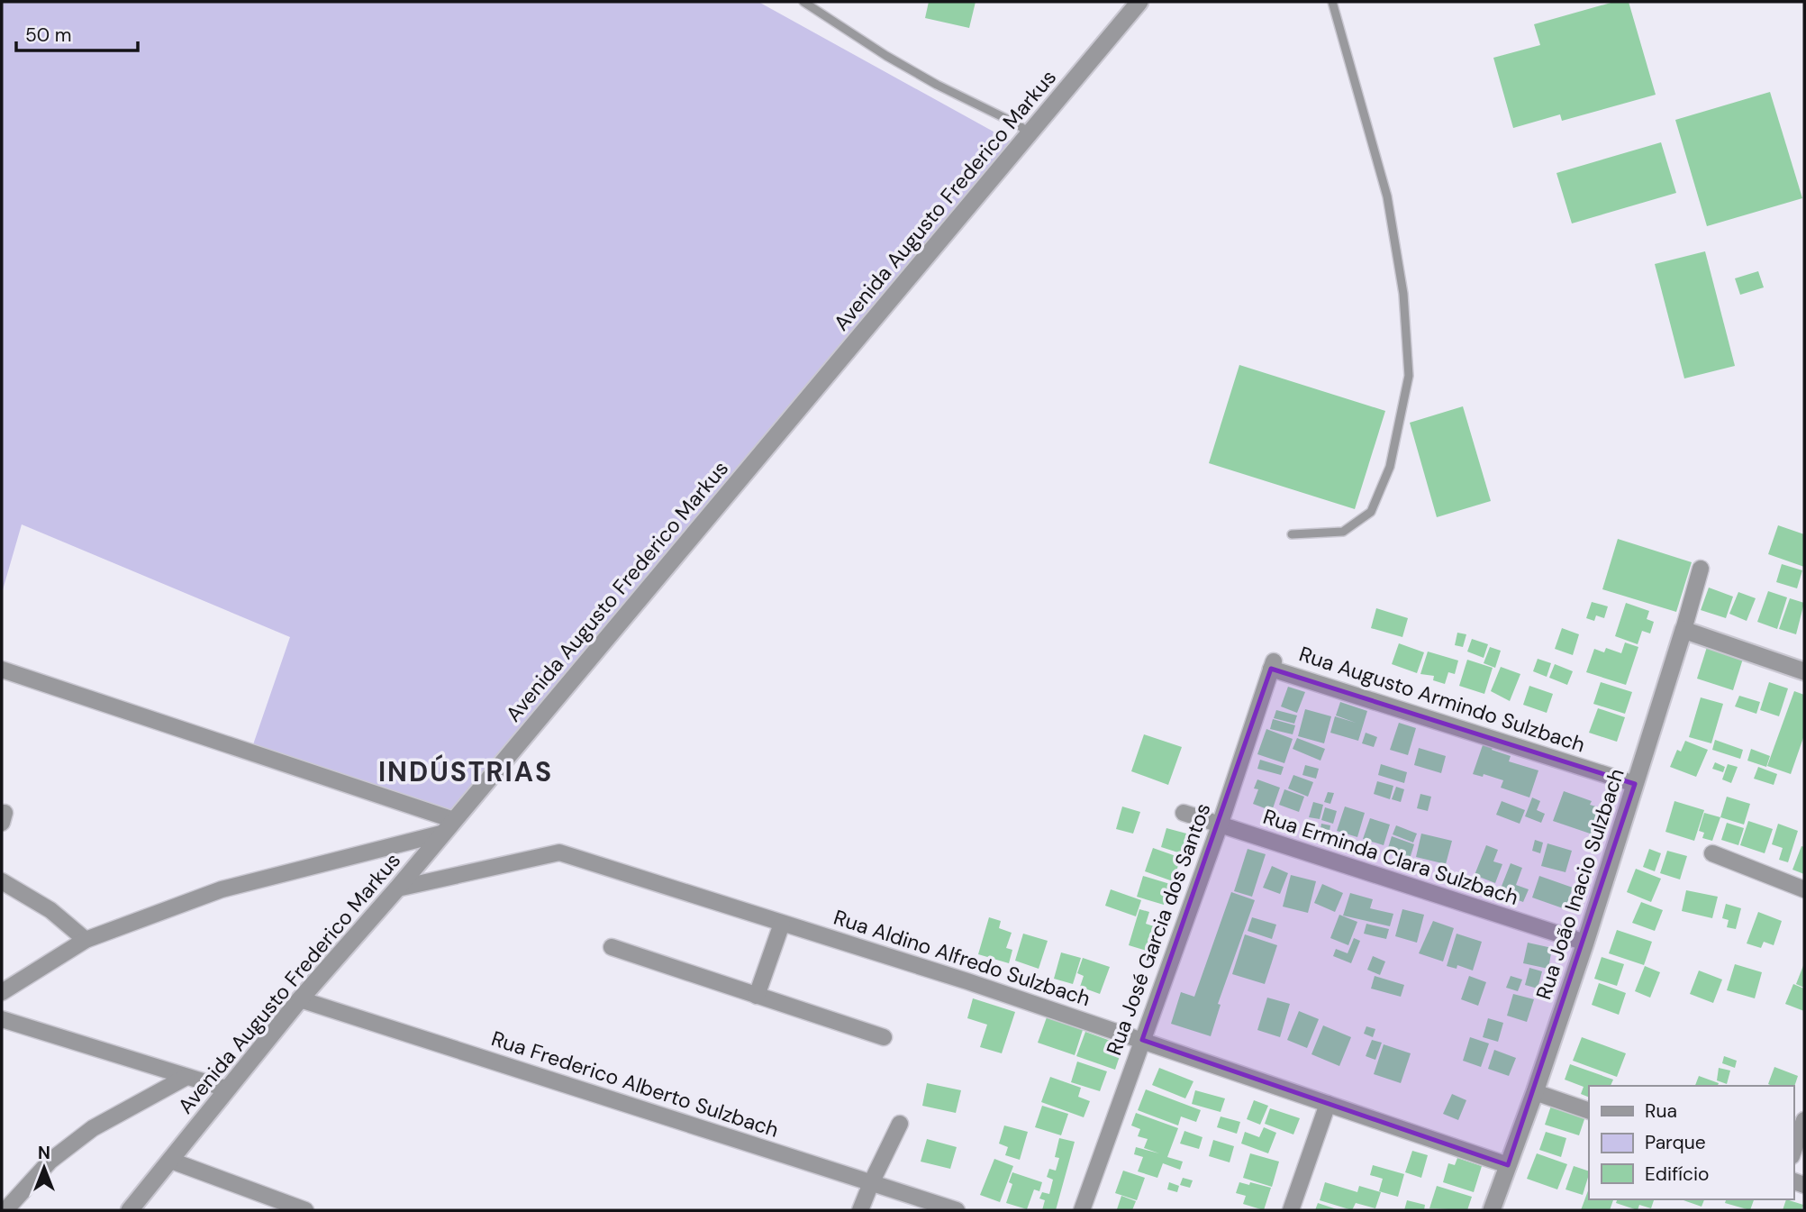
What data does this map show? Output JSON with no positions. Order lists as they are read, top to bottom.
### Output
{
  "streets": {
    "street": [
      "Avenida Augusto Frederico Markus",
      "Rua Augusto Armindo Sulzbach",
      "Rua Erminda Clara Sulzbach",
      "Rua João Inacio Sulzbach",
      "Rua José Garcia dos Santos",
      "Rua Aldino Alfredo Sulzbach",
      "Rua Frederico Alberto Sulzbach"
    ]
  },
  "crossings": [
    ["Avenida Augusto Frederico Markus", "Rua Aldino Alfredo Sulzbach"],
    ["Avenida Augusto Frederico Markus", "Rua Frederico Alberto Sulzbach"],
    ["Rua Augusto Armindo Sulzbach", "Rua João Inacio Sulzbach"],
    ["Rua Augusto Armindo Sulzbach", "Rua José Garcia dos Santos"],
    ["Rua Erminda Clara Sulzbach", "Rua João Inacio Sulzbach"],
    ["Rua Erminda Clara Sulzbach", "Rua José Garcia dos Santos"],
    ["Rua João Inacio Sulzbach", "Rua Aldino Alfredo Sulzbach"],
    ["Rua José Garcia dos Santos", "Rua Aldino Alfredo Sulzbach"]
  ],
  "districts": ["INDÚSTRIAS"],
  "legend": ["Rua", "Parque", "Edifício"],
  "scale_bar": "50 m",
  "north": "top"
}
